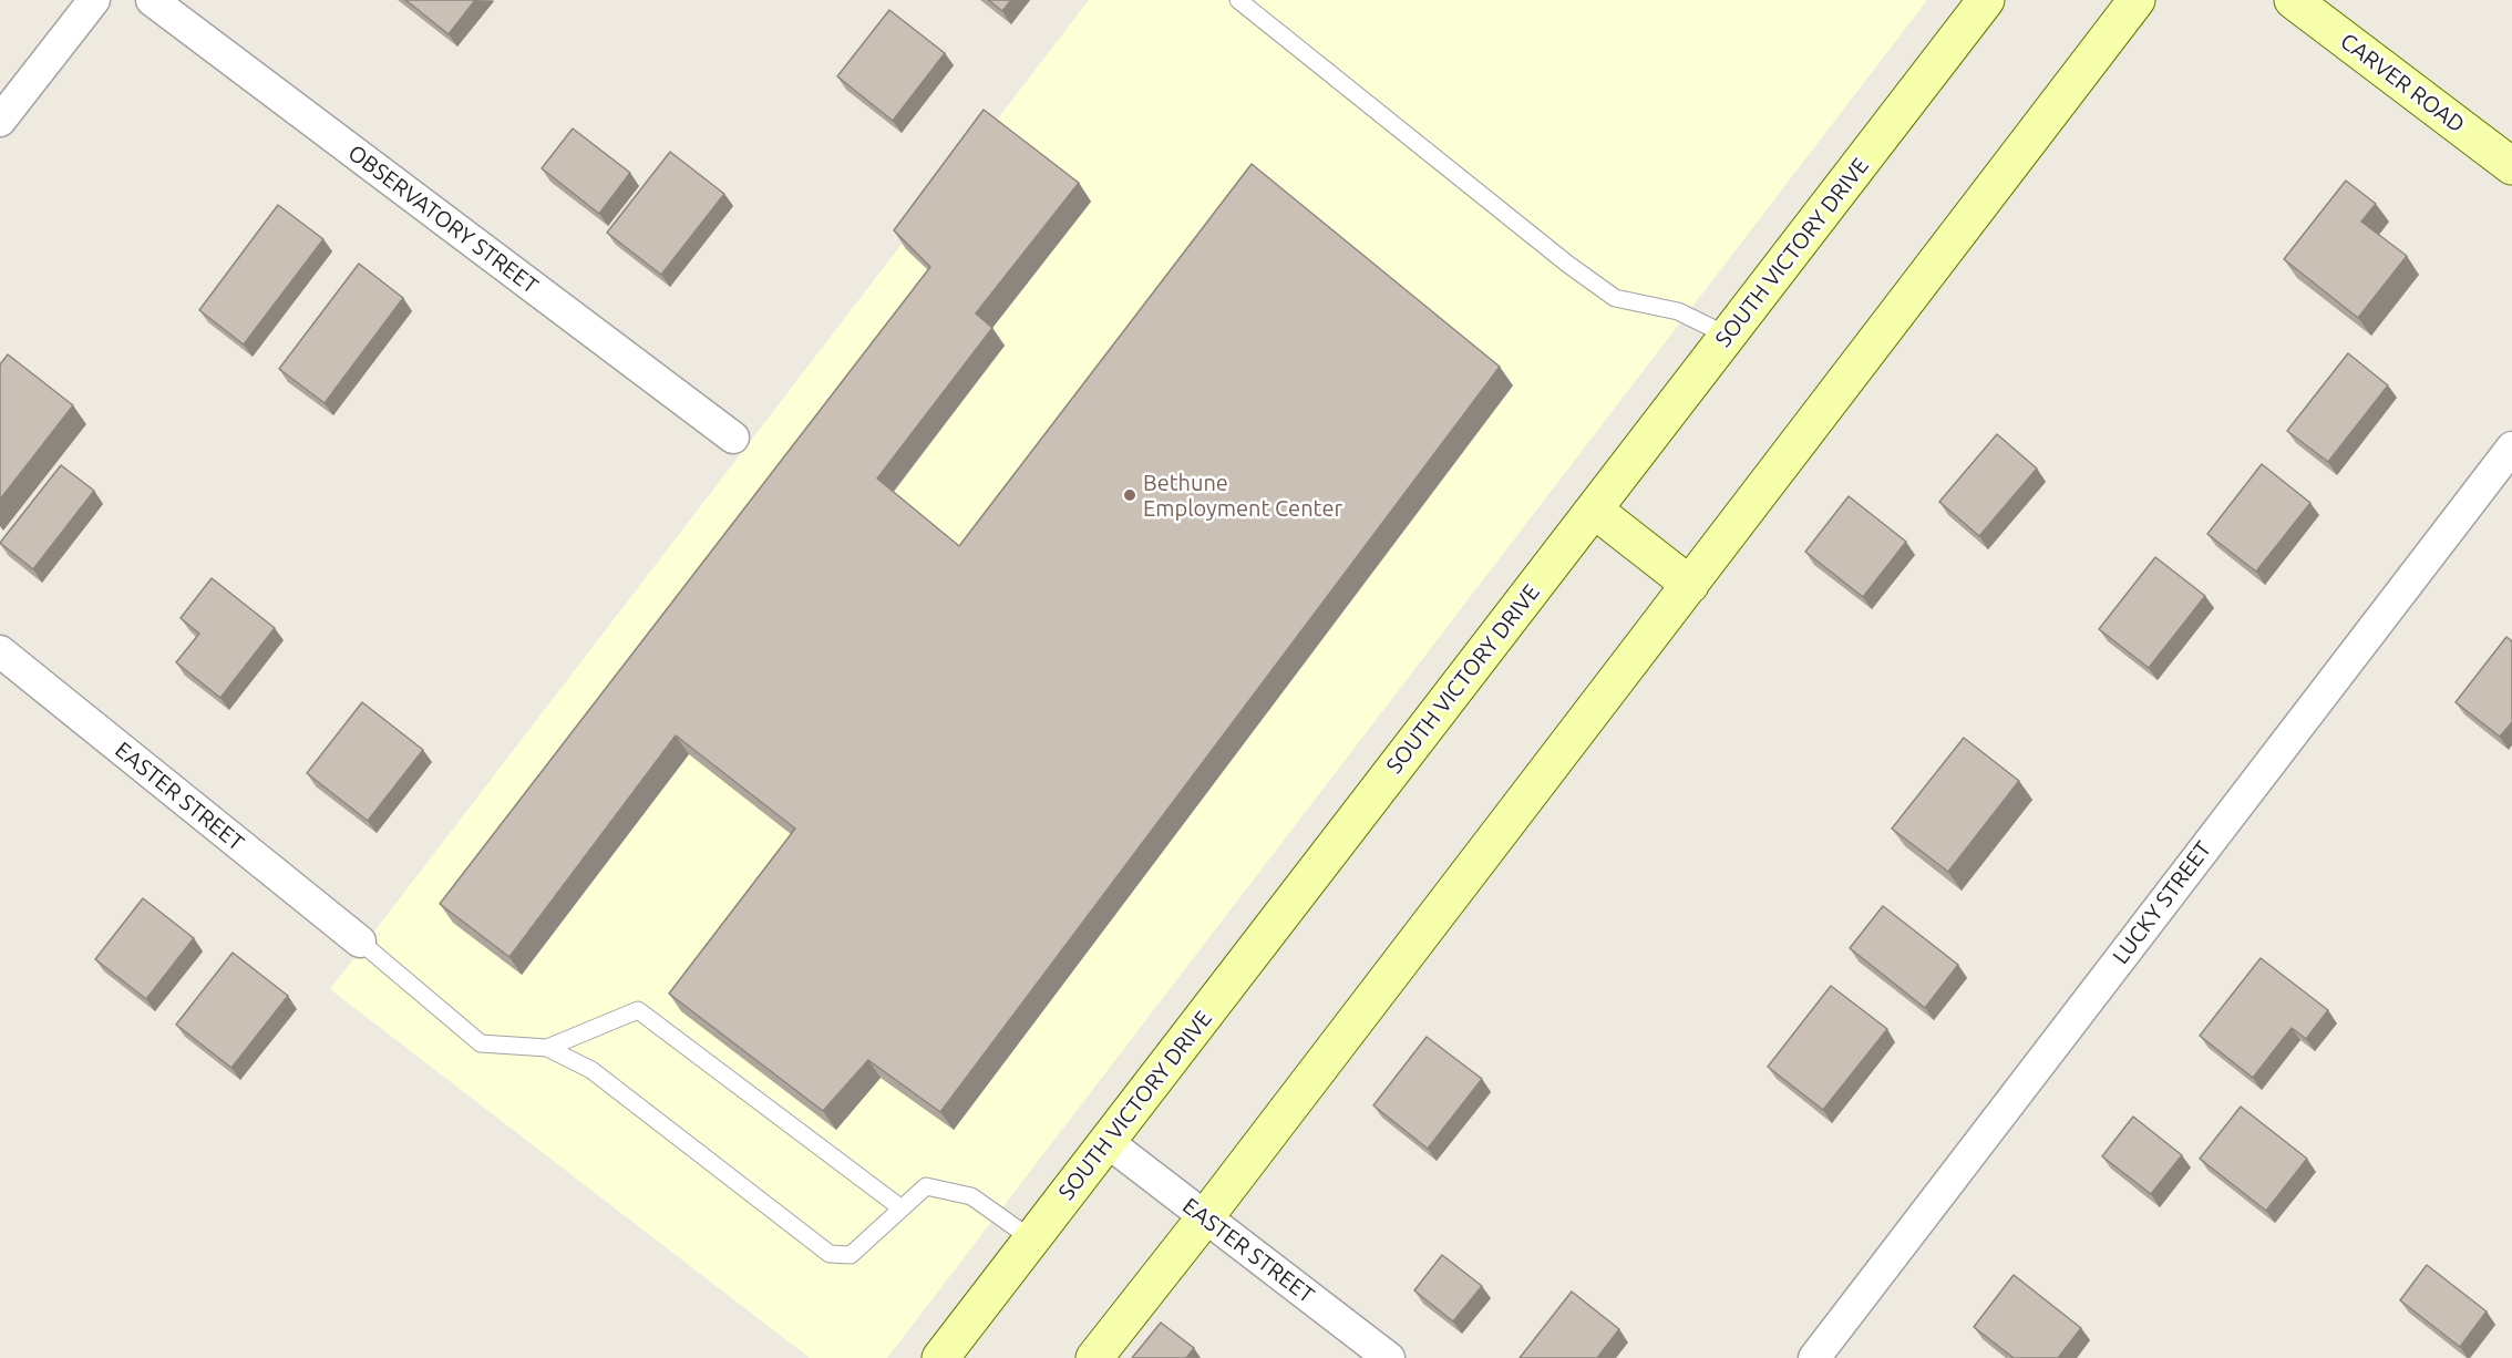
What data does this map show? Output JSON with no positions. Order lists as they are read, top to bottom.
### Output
{
  "streets": {
    "main road": ["CARVER ROAD", "SOUTH VICTORY DRIVE"],
    "street": ["OBSERVATORY STREET", "EASTER STREET", "LUCKY STREET"]
  },
  "crossings": [
    ["SOUTH VICTORY DRIVE", "EASTER STREET"]
  ],
  "places": ["Bethune Employment Center"]
}
